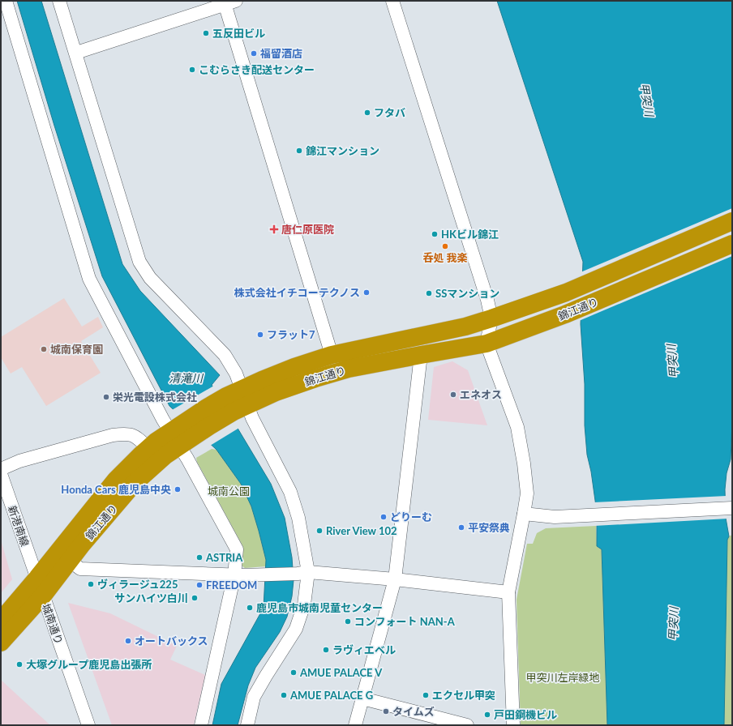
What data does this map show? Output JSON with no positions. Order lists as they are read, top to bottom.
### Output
{
  "streets": {
    "highway": ["錦江通り"],
    "street": ["新港南線", "城南通り"]
  },
  "crossings": [
    ["錦江通り", "新港南線"],
    ["錦江通り", "城南通り"],
    ["新港南線", "城南通り"]
  ],
  "water": ["甲突川", "清滝川"],
  "parks": ["城南公園", "甲突川左岸緑地"],
  "places": {
    "other": [
      "五反田ビル",
      "福留酒店",
      "こむらさき配送センター",
      "フタバ",
      "錦江マンション",
      "HKビル錦江",
      "呑処 我楽",
      "株式会社イチコーテクノス",
      "SSマンション",
      "フラット7",
      "城南保育園",
      "エネオス",
      "栄光電設株式会社",
      "Honda Cars 鹿児島中央",
      "どりーむ",
      "平安祭典",
      "River View 102",
      "ASTRIA",
      "ヴィラージュ225",
      "FREEDOM",
      "サンハイツ白川",
      "鹿児島市城南児童センター",
      "コンフォート NAN-A",
      "オートバックス",
      "ラヴィエベル",
      "大塚グループ鹿児島出張所",
      "AMUE PALACE V",
      "AMUE PALACE G",
      "エクセル甲突",
      "タイムズ",
      "戸田鋼機ビル"
    ],
    "health": ["唐仁原医院"]
  }
}
